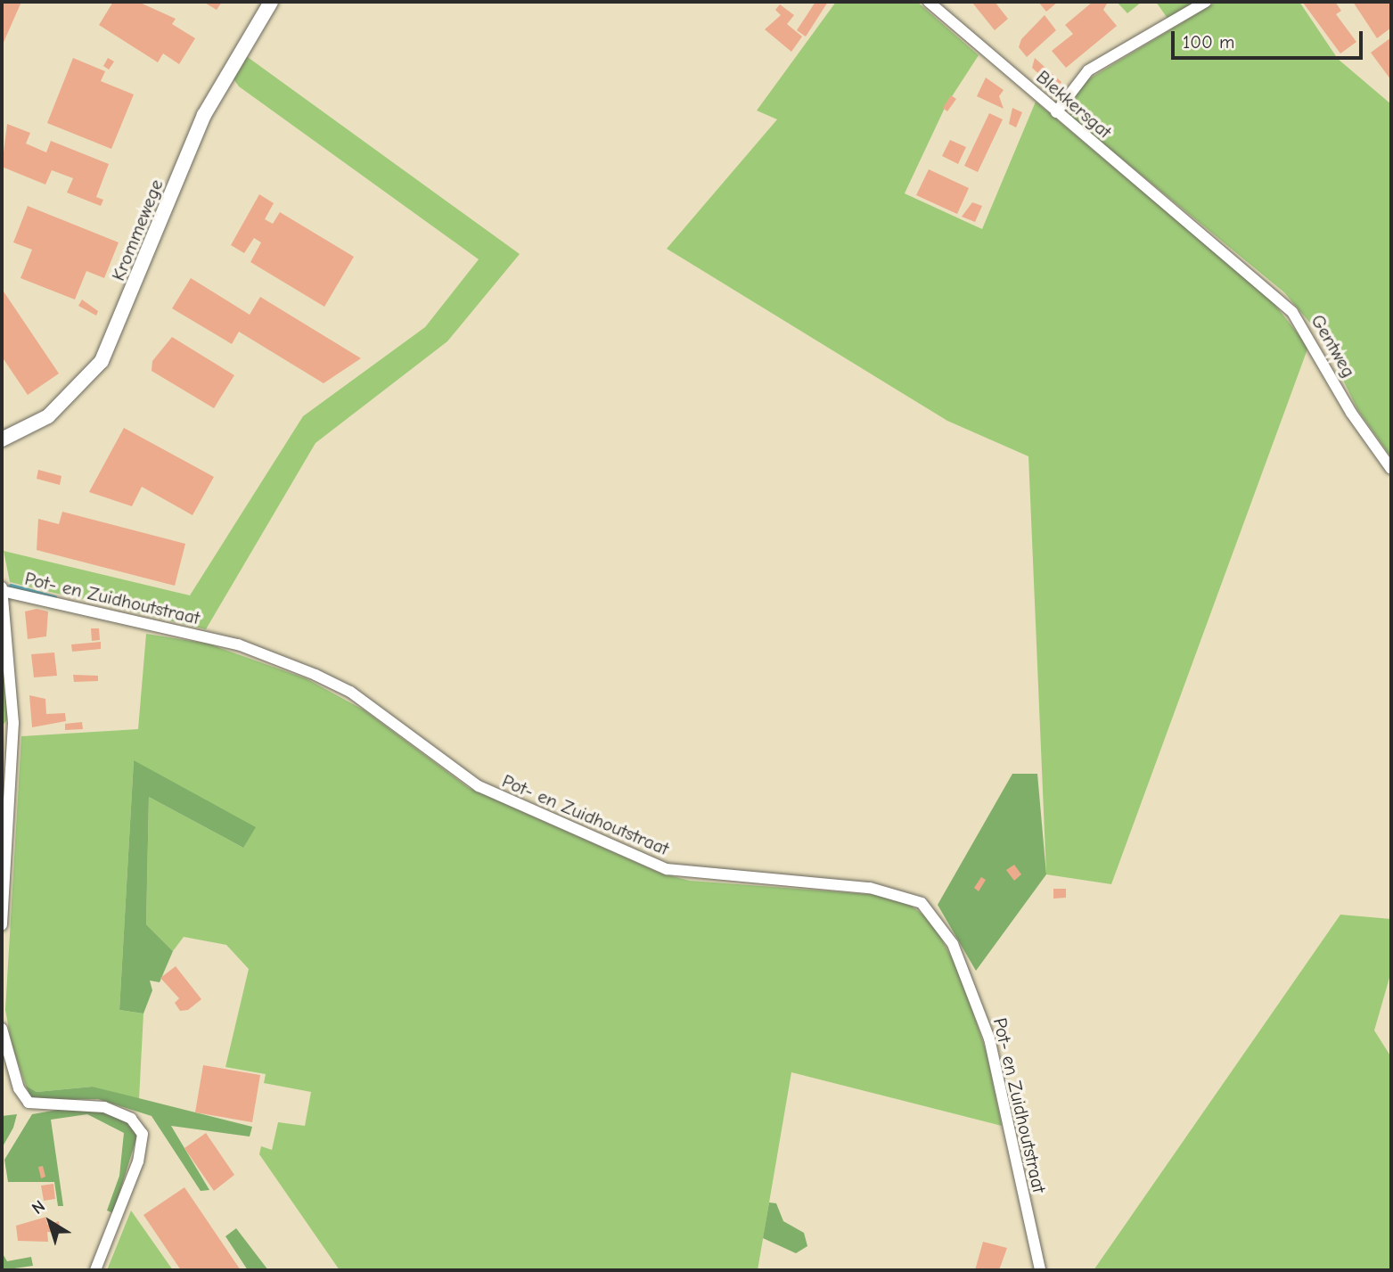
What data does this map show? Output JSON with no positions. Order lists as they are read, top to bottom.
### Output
{
  "streets": {
    "street": [
      "Blekkersgat",
      "Krommewege",
      "Gentweg",
      "Pot- en Zuidhoutstraat"
    ]
  },
  "crossings": [
    ["Blekkersgat", "Gentweg"]
  ],
  "scale_bar": "100 m",
  "north": "top left"
}
